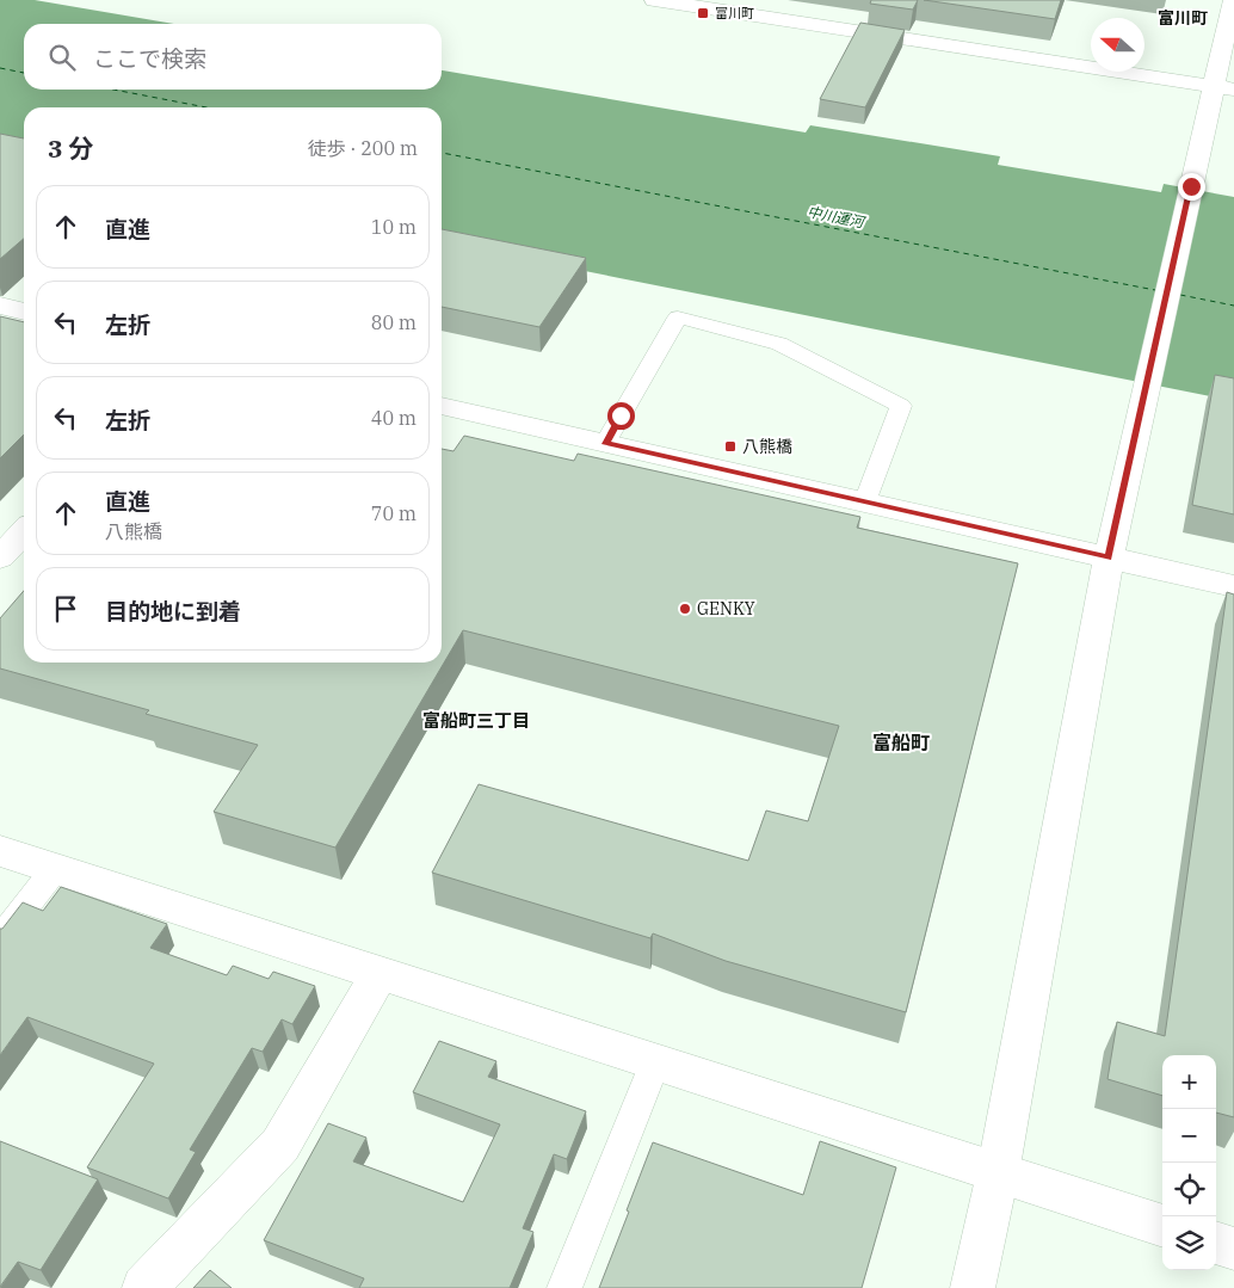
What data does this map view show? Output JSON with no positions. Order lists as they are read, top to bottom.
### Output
{
  "districts": ["富川町", "富船町三丁目", "富船町"],
  "water": ["中川運河"],
  "places": {
    "transit": ["富川町", "八熊橋"],
    "other": ["GENKY"]
  },
  "north": "left",
  "page": {
    "search": "ここで検索",
    "heading": ["3 分", "徒歩 · 200 m"],
    "list": [
      ["直進", "10 m"],
      ["左折", "80 m"],
      ["左折", "40 m"],
      ["直進", "八熊橋", "70 m"],
      "目的地に到着"
    ],
    "map_buttons": ["+", "−"]
  }
}
